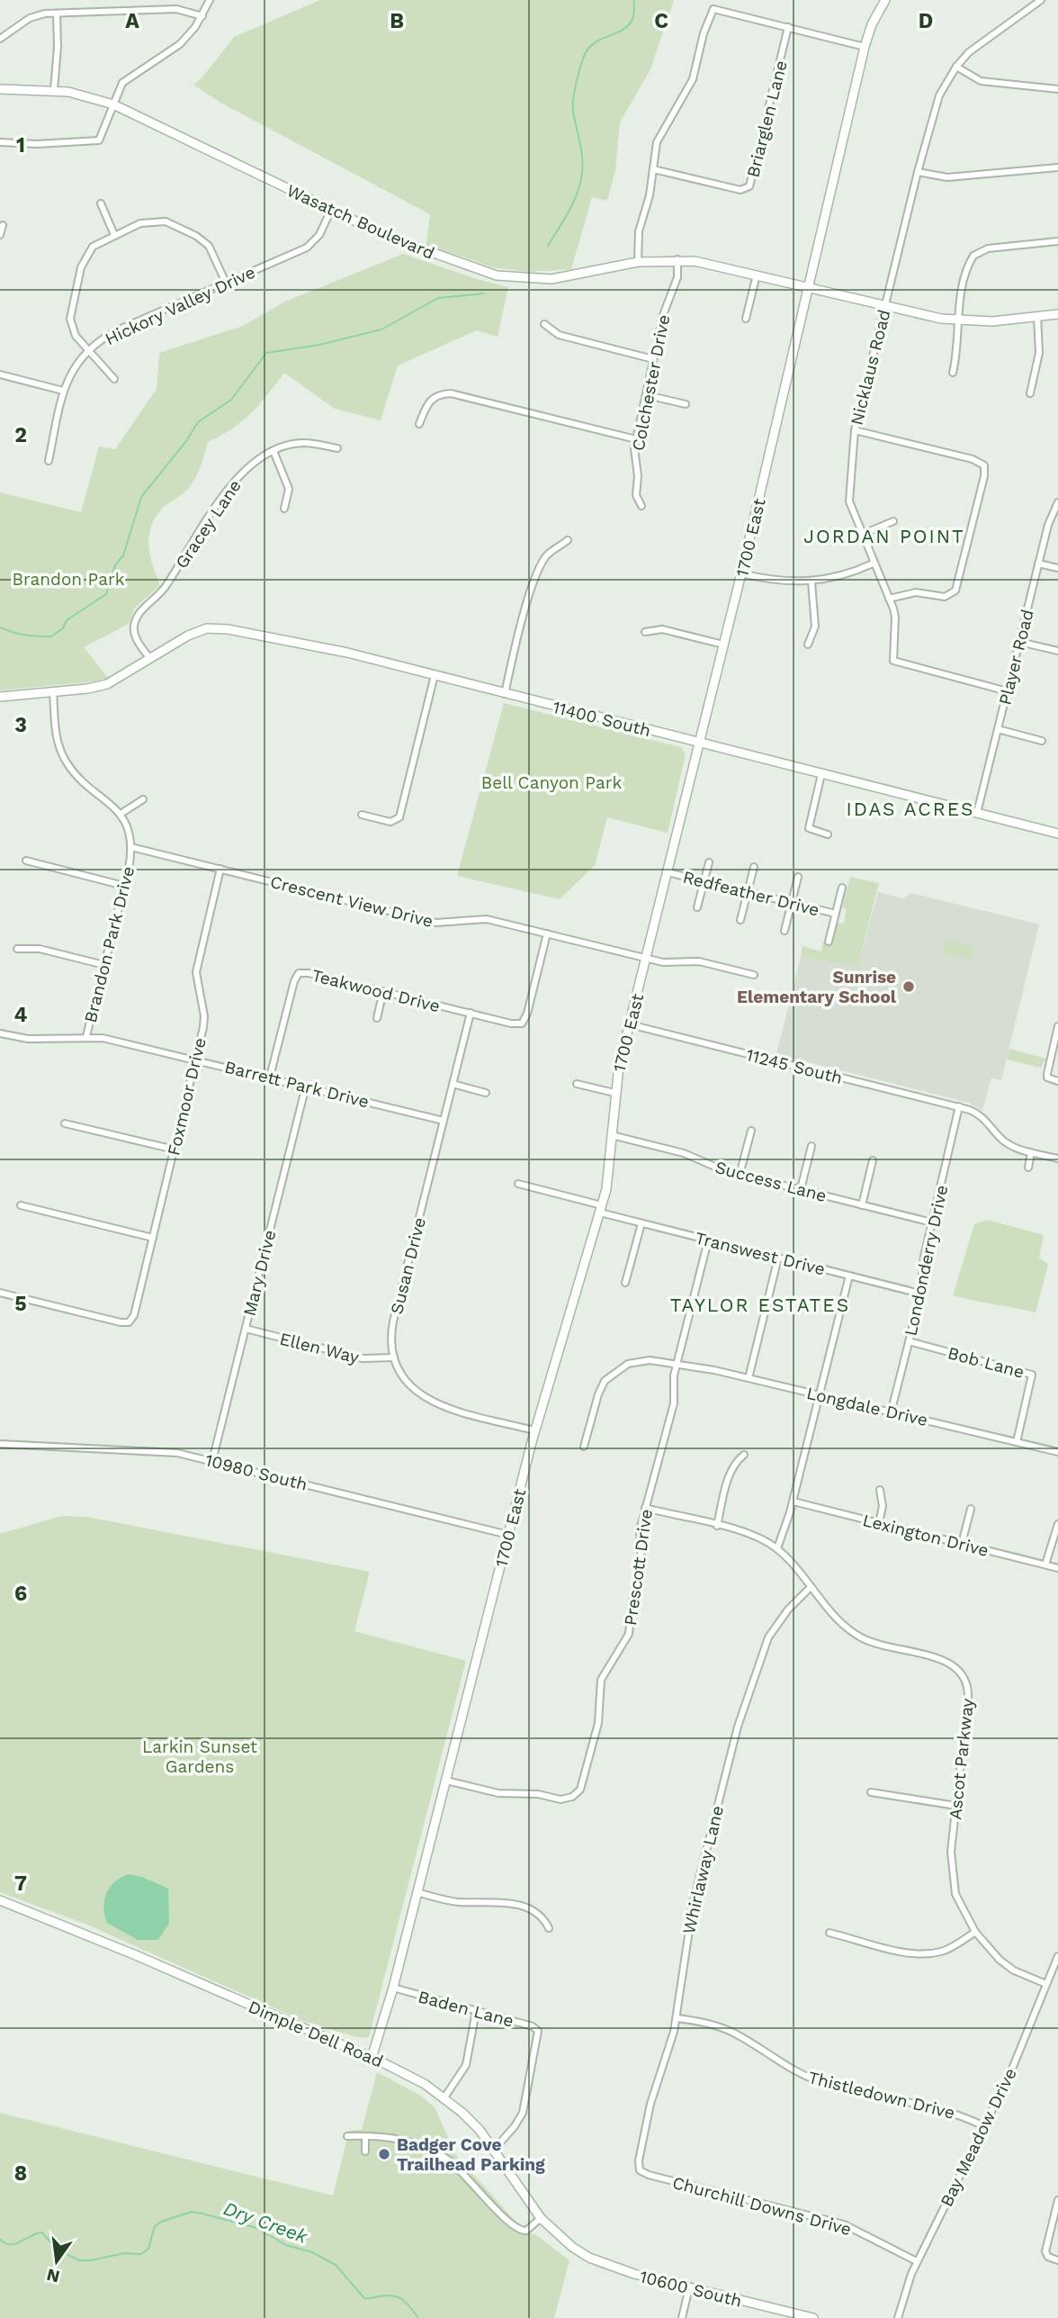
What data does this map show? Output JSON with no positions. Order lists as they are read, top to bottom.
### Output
{
  "streets": {
    "main road": [
      "Wasatch Boulevard",
      "1700 East",
      "11400 South",
      "Dimple Dell Road",
      "10600 South"
    ],
    "street": [
      "Briarglen Lane",
      "Hickory Valley Drive",
      "Nicklaus Road",
      "Colchester Drive",
      "Gracey Lane",
      "Player Road",
      "Redfeather Drive",
      "Crescent View Drive",
      "Brandon Park Drive",
      "Teakwood Drive",
      "11245 South",
      "Barrett Park Drive",
      "Foxmoor Drive",
      "Success Lane",
      "Transwest Drive",
      "Londonderry Drive",
      "Susan Drive",
      "Mary Drive",
      "Ellen Way",
      "Bob Lane",
      "Longdale Drive",
      "10980 South",
      "Lexington Drive",
      "Prescott Drive",
      "Ascot Parkway",
      "Whirlaway Lane",
      "Baden Lane",
      "Thistledown Drive",
      "Bay Meadow Drive",
      "Churchill Downs Drive"
    ]
  },
  "crossings": [
    ["Wasatch Boulevard", "Hickory Valley Drive"],
    ["Wasatch Boulevard", "Nicklaus Road"],
    ["Wasatch Boulevard", "Colchester Drive"],
    ["Wasatch Boulevard", "1700 East"],
    ["Nicklaus Road", "Player Road"],
    ["Gracey Lane", "11400 South"],
    ["1700 East", "11400 South"],
    ["1700 East", "Redfeather Drive"],
    ["1700 East", "Crescent View Drive"],
    ["1700 East", "11245 South"],
    ["1700 East", "Success Lane"],
    ["1700 East", "Transwest Drive"],
    ["1700 East", "Susan Drive"],
    ["1700 East", "10980 South"],
    ["1700 East", "Prescott Drive"],
    ["1700 East", "Baden Lane"],
    ["1700 East", "Dimple Dell Road"],
    ["Player Road", "11400 South"],
    ["Crescent View Drive", "Brandon Park Drive"],
    ["Crescent View Drive", "Teakwood Drive"],
    ["Crescent View Drive", "Foxmoor Drive"],
    ["Brandon Park Drive", "Barrett Park Drive"],
    ["Teakwood Drive", "Barrett Park Drive"],
    ["Teakwood Drive", "Susan Drive"],
    ["11245 South", "Londonderry Drive"],
    ["Barrett Park Drive", "Foxmoor Drive"],
    ["Barrett Park Drive", "Susan Drive"],
    ["Barrett Park Drive", "Mary Drive"],
    ["Success Lane", "Londonderry Drive"],
    ["Transwest Drive", "Londonderry Drive"],
    ["Transwest Drive", "Prescott Drive"],
    ["Londonderry Drive", "Bob Lane"],
    ["Londonderry Drive", "Longdale Drive"],
    ["Susan Drive", "Ellen Way"],
    ["Mary Drive", "Ellen Way"],
    ["Mary Drive", "10980 South"],
    ["Bob Lane", "Longdale Drive"],
    ["Longdale Drive", "Prescott Drive"],
    ["Prescott Drive", "Ascot Parkway"],
    ["Ascot Parkway", "Whirlaway Lane"],
    ["Ascot Parkway", "Bay Meadow Drive"],
    ["Whirlaway Lane", "Thistledown Drive"],
    ["Whirlaway Lane", "Churchill Downs Drive"],
    ["Baden Lane", "Dimple Dell Road"],
    ["Dimple Dell Road", "10600 South"],
    ["Thistledown Drive", "Bay Meadow Drive"],
    ["Bay Meadow Drive", "Churchill Downs Drive"]
  ],
  "districts": ["JORDAN POINT", "IDAS ACRES", "TAYLOR ESTATES"],
  "water": ["Dry Creek"],
  "parks": ["Brandon Park", "Bell Canyon Park", "Larkin Sunset Gardens"],
  "places": ["Sunrise Elementary School", "Badger Cove Trailhead Parking"],
  "north": "bottom",
  "grid": {
    "columns": [
      "A",
      "B",
      "C",
      "D"
    ],
    "rows": [
      "1",
      "2",
      "3",
      "4",
      "5",
      "6",
      "7",
      "8"
    ]
  }
}
